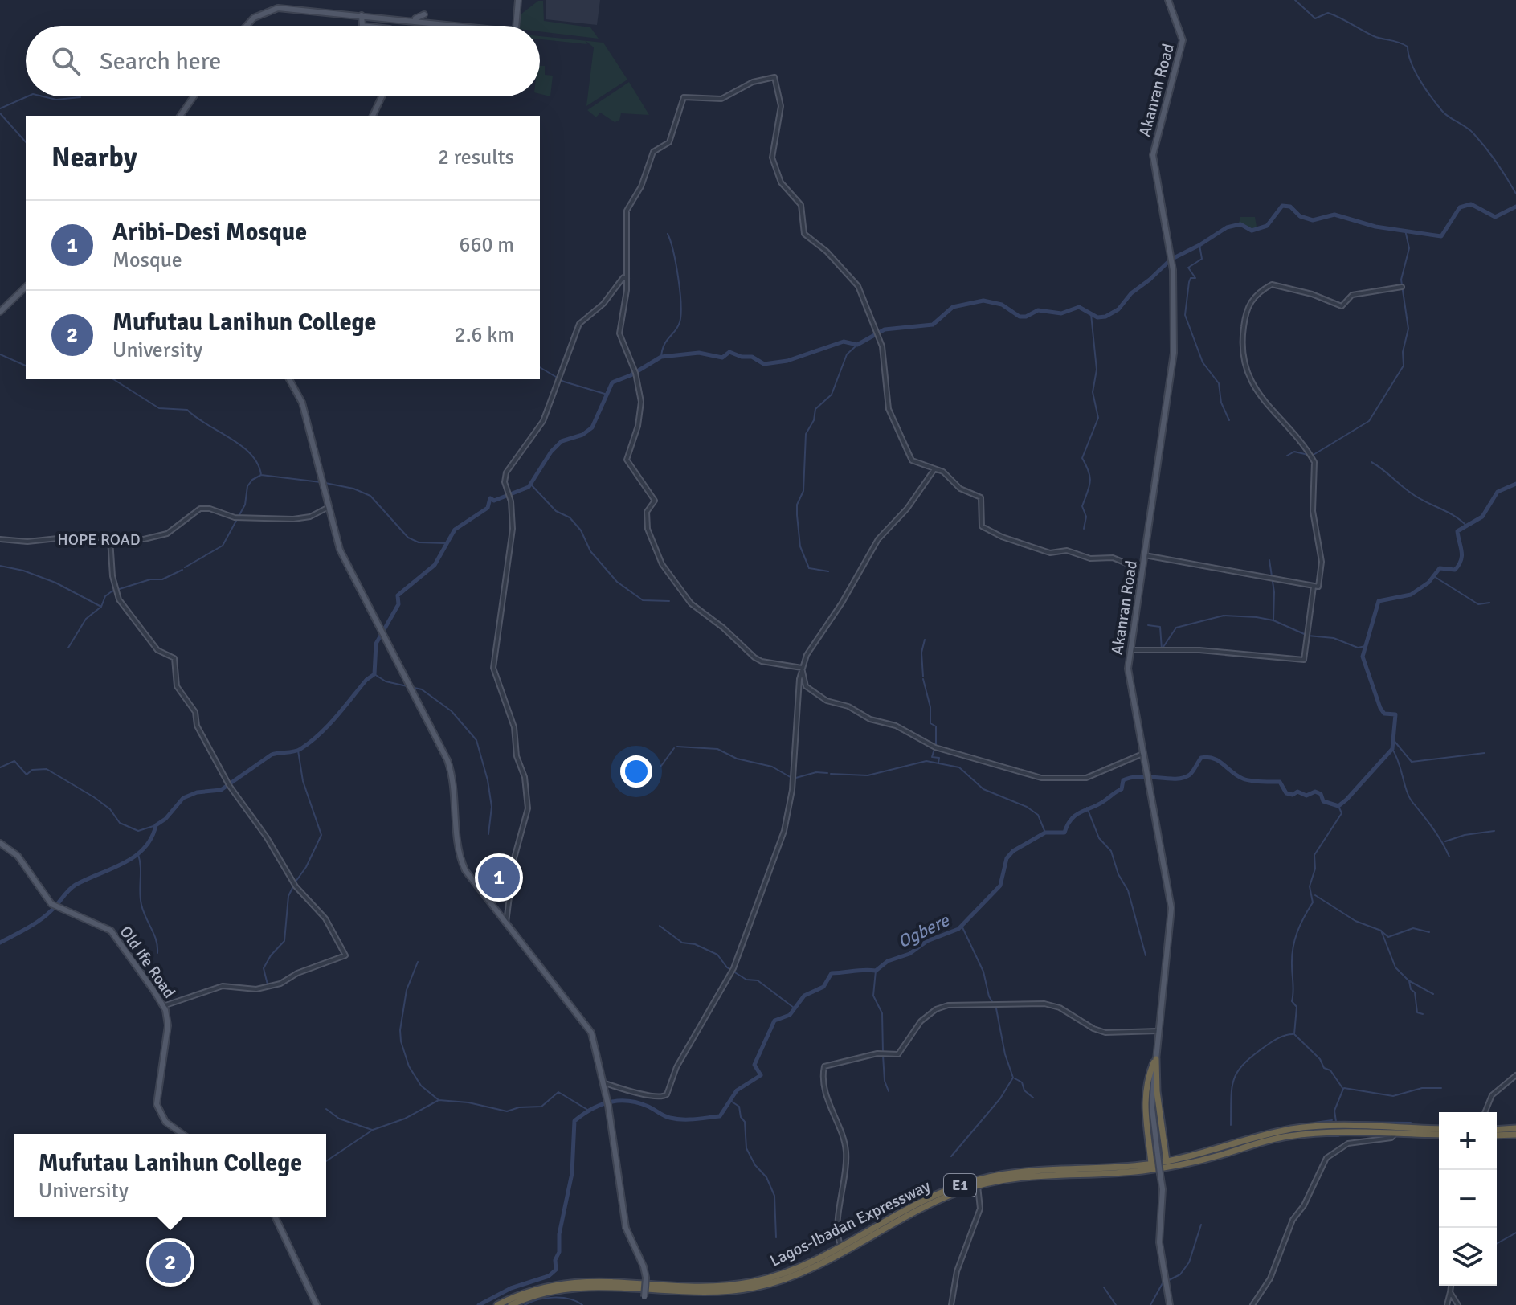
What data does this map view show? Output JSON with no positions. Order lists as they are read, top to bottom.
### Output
{
  "streets": {
    "highway": ["E1", "Lagos-Ibadan Expressway"],
    "main road": ["Akanran Road", "Old Ife Road"],
    "street": ["HOPE ROAD"]
  },
  "water": ["Ogbere"],
  "page": {
    "search": "Search here",
    "heading": ["Nearby", "2 results"],
    "list": [
      {
        "mark": "1",
        "name": "Aribi-Desi Mosque",
        "note": "Mosque",
        "value": "660 m"
      },
      {
        "mark": "2",
        "name": "Mufutau Lanihun College",
        "note": "University",
        "value": "2.6 km"
      }
    ],
    "pins": ["1", "2"],
    "map_buttons": ["+", "−"],
    "popup": ["Mufutau Lanihun College", "University"]
  }
}
